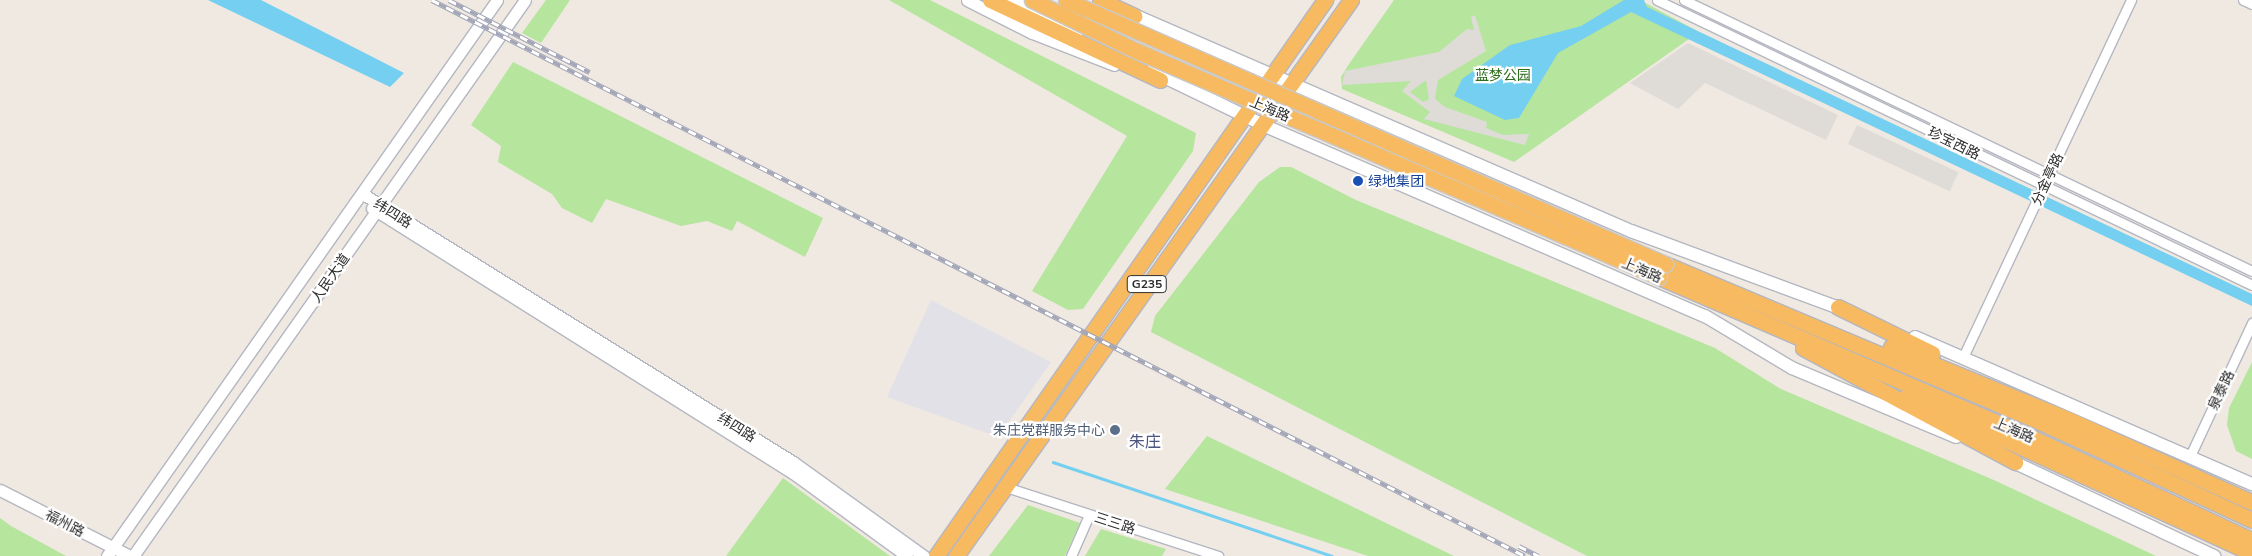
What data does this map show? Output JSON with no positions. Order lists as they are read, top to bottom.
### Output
{
  "streets": {
    "highway": ["上海路", "G235"],
    "street": [
      "珍宝西路",
      "分金亭路",
      "纬四路",
      "人民大道",
      "泉泰路",
      "福州路",
      "三三路"
    ]
  },
  "crossings": [
    ["上海路", "G235"],
    ["珍宝西路", "分金亭路"],
    ["纬四路", "人民大道"],
    ["人民大道", "福州路"]
  ],
  "districts": ["朱庄"],
  "parks": ["蓝梦公园"],
  "places": ["绿地集团", "朱庄党群服务中心"]
}
